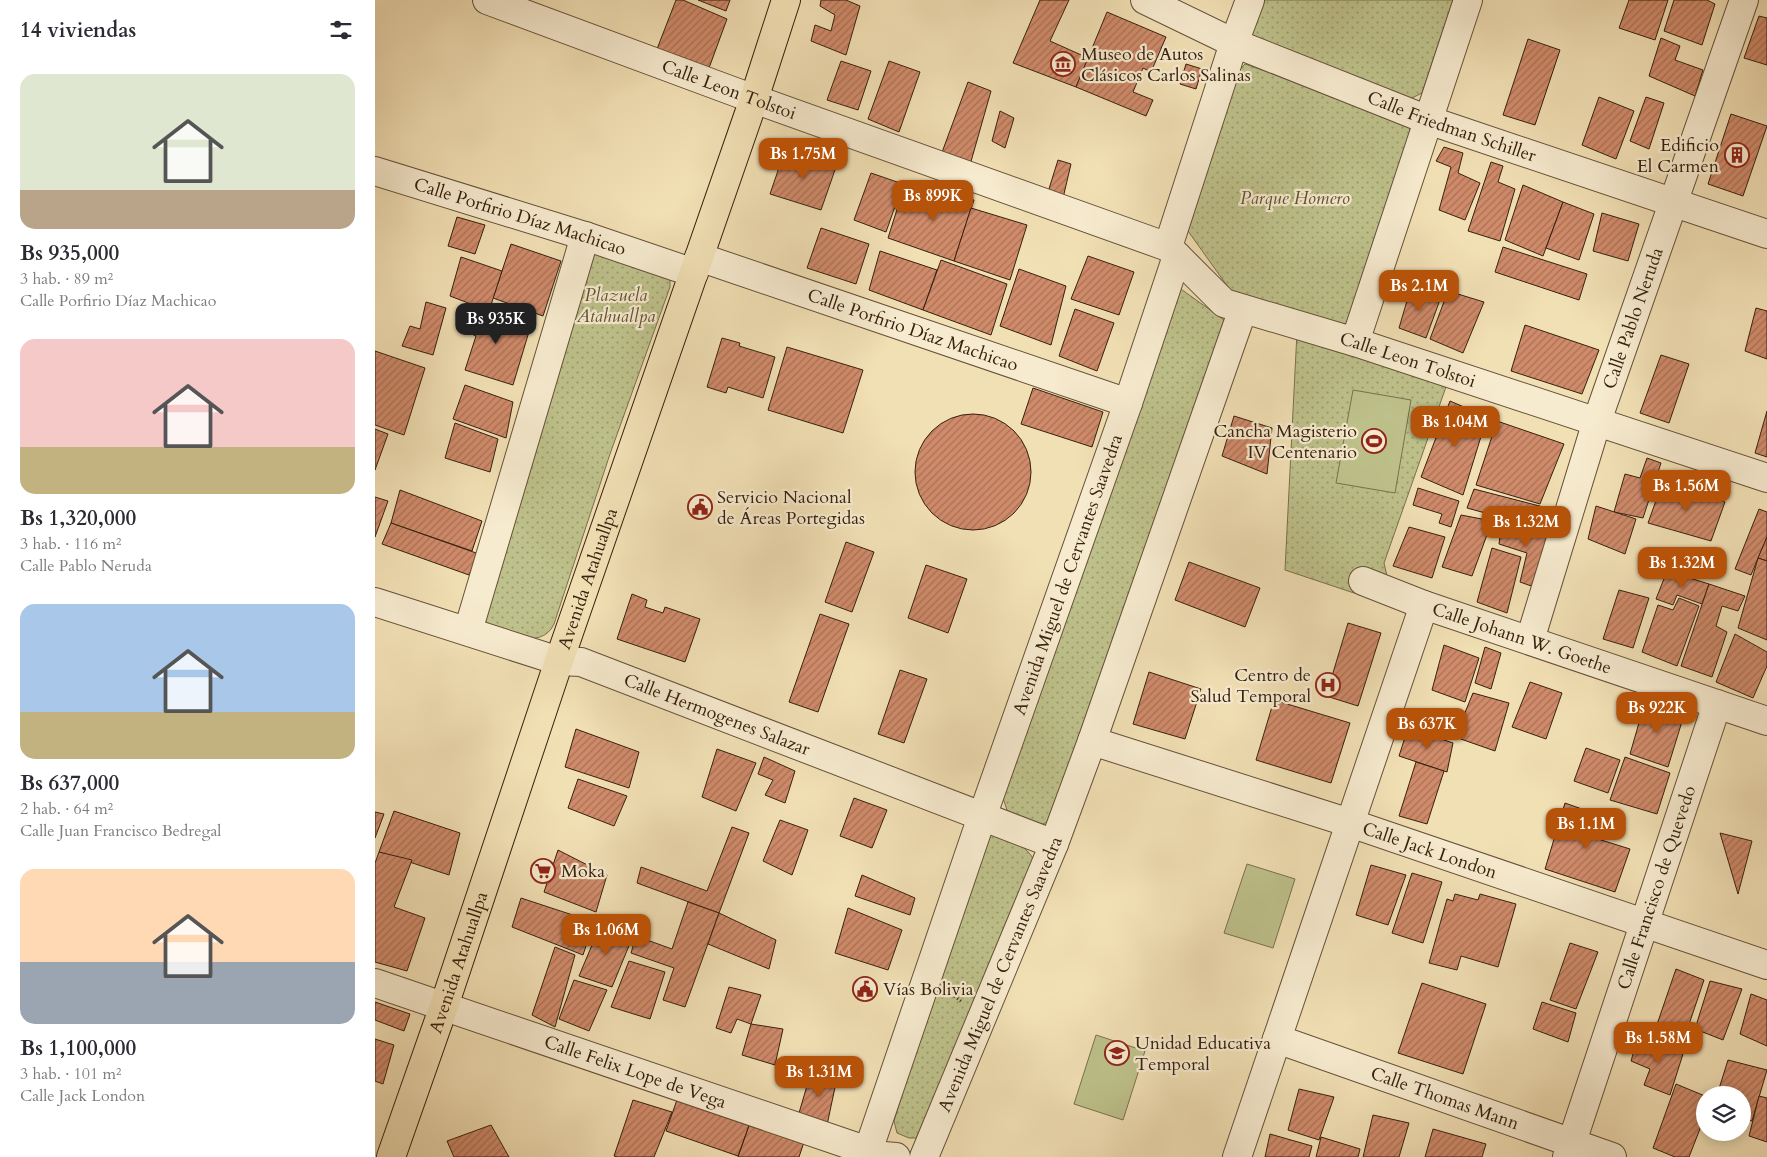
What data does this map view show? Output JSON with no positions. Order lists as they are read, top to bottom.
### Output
{
  "streets": {
    "main road": ["Avenida Atahuallpa"],
    "street": [
      "Calle Leon Tolstoi",
      "Calle Friedman Schiller",
      "Calle Porfirio Díaz Machicao",
      "Calle Pablo Neruda",
      "Avenida Miguel de Cervantes Saavedra",
      "Calle Johann W. Goethe",
      "Calle Hermogenes Salazar",
      "Calle Jack London",
      "Calle Francisco de Quevedo",
      "Calle Felix Lope de Vega",
      "Calle Thomas Mann"
    ]
  },
  "crossings": [
    ["Calle Leon Tolstoi", "Calle Pablo Neruda"],
    ["Calle Leon Tolstoi", "Avenida Miguel de Cervantes Saavedra"],
    ["Calle Leon Tolstoi", "Avenida Atahuallpa"],
    ["Calle Friedman Schiller", "Calle Pablo Neruda"],
    ["Calle Friedman Schiller", "Avenida Miguel de Cervantes Saavedra"],
    ["Calle Porfirio Díaz Machicao", "Avenida Miguel de Cervantes Saavedra"],
    ["Calle Porfirio Díaz Machicao", "Avenida Atahuallpa"],
    ["Calle Pablo Neruda", "Calle Johann W. Goethe"],
    ["Avenida Miguel de Cervantes Saavedra", "Calle Hermogenes Salazar"],
    ["Avenida Miguel de Cervantes Saavedra", "Calle Jack London"],
    ["Avenida Miguel de Cervantes Saavedra", "Calle Felix Lope de Vega"],
    ["Avenida Atahuallpa", "Calle Hermogenes Salazar"],
    ["Avenida Atahuallpa", "Calle Felix Lope de Vega"],
    ["Calle Johann W. Goethe", "Calle Francisco de Quevedo"],
    ["Calle Jack London", "Calle Francisco de Quevedo"],
    ["Calle Francisco de Quevedo", "Calle Thomas Mann"]
  ],
  "parks": ["Parque Homero", "Plazuela Atahuallpa"],
  "places": {
    "museum": ["Museo de Autos Clásicos Carlos Salinas"],
    "building": ["Edificio El Carmen"],
    "sports": ["Cancha Magisterio IV Centenario"],
    "public building": ["Servicio Nacional de Áreas Portegidas", "Vías Bolivia"],
    "hospital": ["Centro de Salud Temporal"],
    "supermarket": ["Moka"],
    "school or university": ["Unidad Educativa Temporal"]
  },
  "page": {
    "heading": "14 viviendas",
    "list": [
      {
        "name": "Bs 935,000",
        "note": "3 hab. · 89 m² · Calle Porfirio Díaz Machicao"
      },
      {
        "name": "Bs 1,320,000",
        "note": "3 hab. · 116 m² · Calle Pablo Neruda"
      },
      {
        "name": "Bs 637,000",
        "note": "2 hab. · 64 m² · Calle Juan Francisco Bedregal"
      },
      {
        "name": "Bs 1,100,000",
        "note": "3 hab. · 101 m² · Calle Jack London"
      }
    ],
    "price": [
      "Bs 1.75M",
      "Bs 899K",
      "Bs 2.1M",
      "Bs 935K",
      "Bs 1.04M",
      "Bs 1.56M",
      "Bs 1.32M",
      "Bs 1.32M",
      "Bs 922K",
      "Bs 637K",
      "Bs 1.1M",
      "Bs 1.06M",
      "Bs 1.58M",
      "Bs 1.31M"
    ]
  }
}
